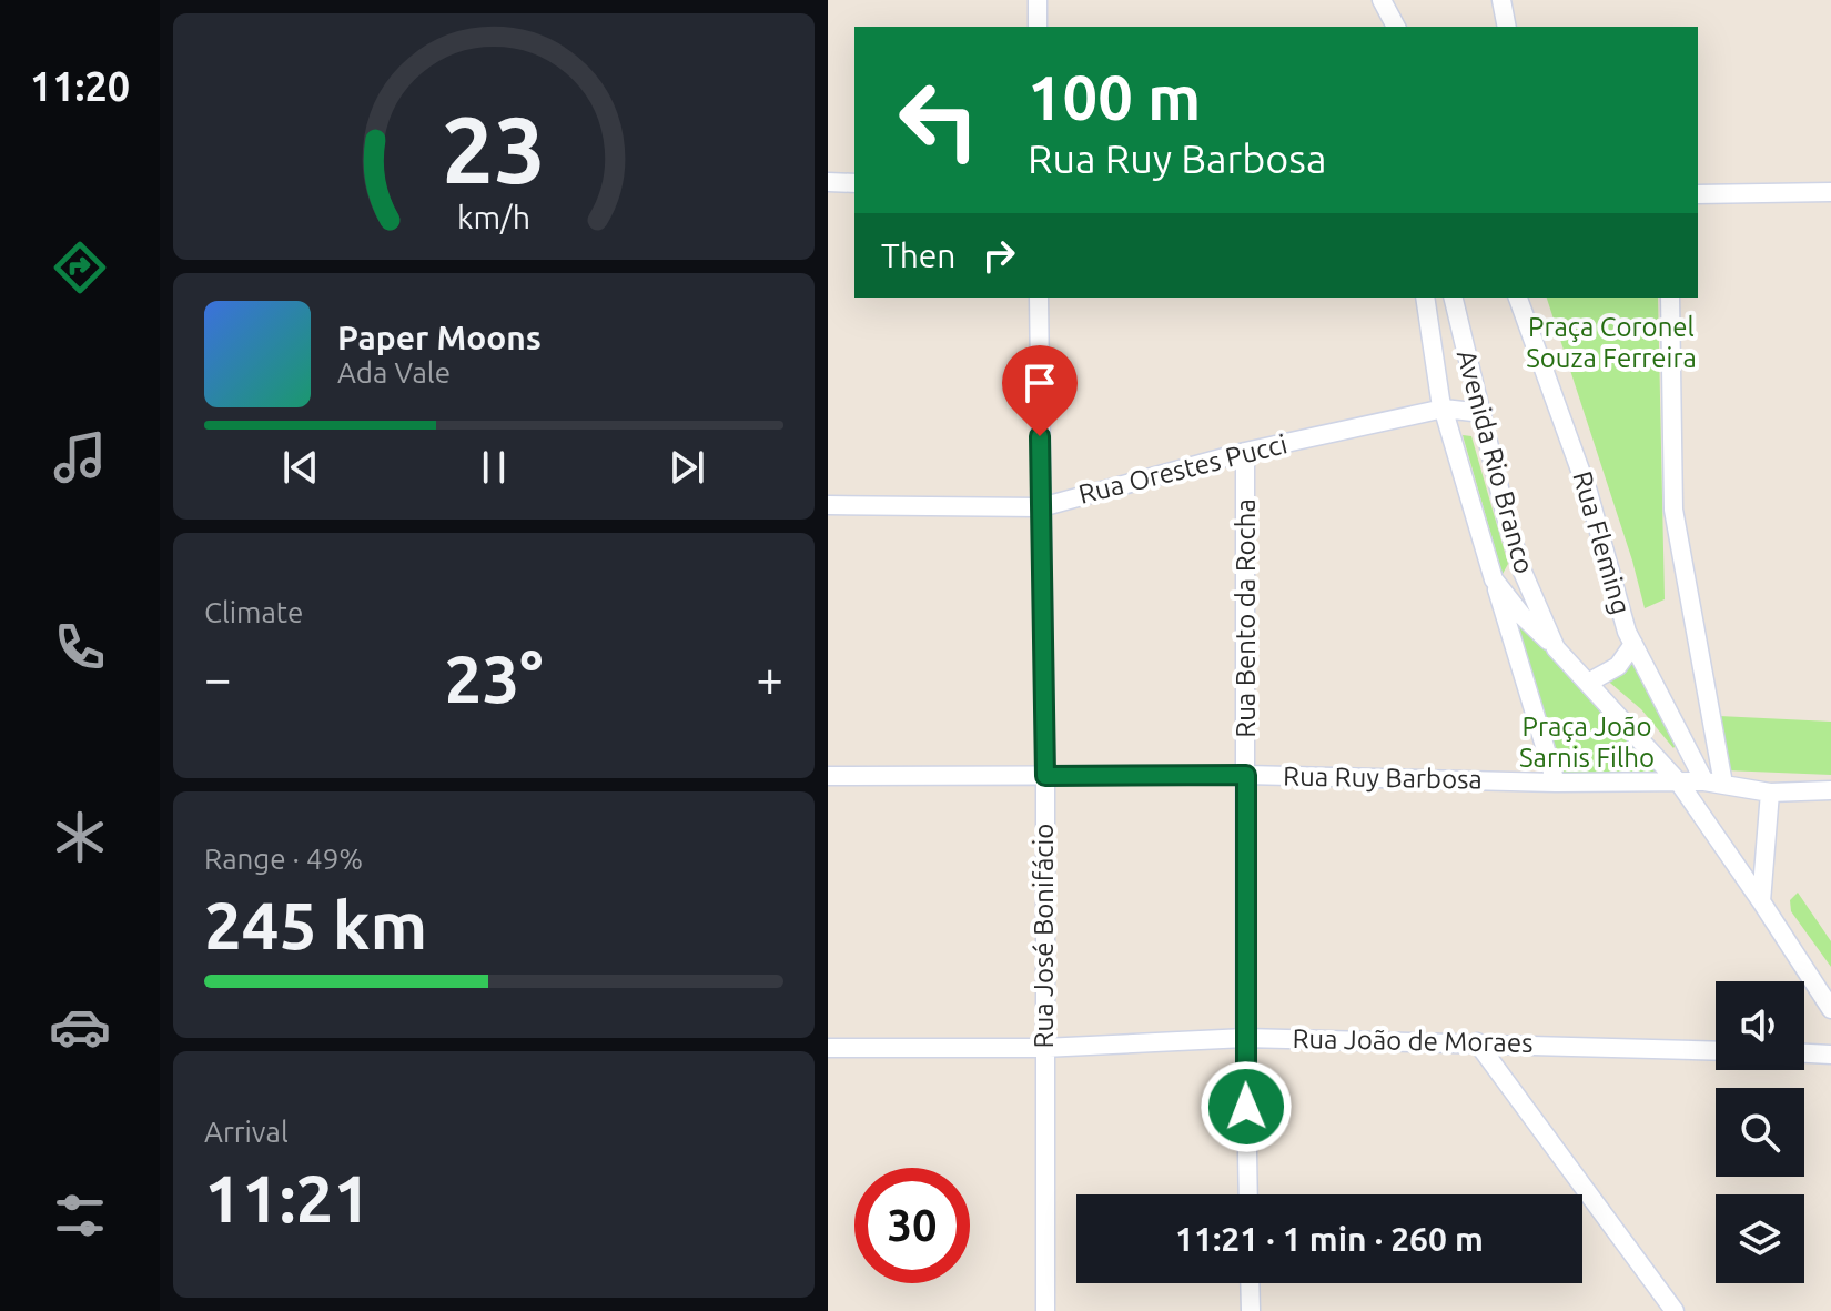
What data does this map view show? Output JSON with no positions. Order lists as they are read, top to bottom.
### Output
{
  "streets": {
    "street": [
      "Avenida Rio Branco",
      "Rua Orestes Pucci",
      "Rua Fleming",
      "Rua Bento da Rocha",
      "Rua Ruy Barbosa",
      "Rua José Bonifácio",
      "Rua João de Moraes"
    ]
  },
  "crossings": [
    ["Avenida Rio Branco", "Rua Orestes Pucci"],
    ["Avenida Rio Branco", "Rua Ruy Barbosa"],
    ["Rua Orestes Pucci", "Rua Bento da Rocha"],
    ["Rua Orestes Pucci", "Rua José Bonifácio"],
    ["Rua Fleming", "Rua Ruy Barbosa"],
    ["Rua Bento da Rocha", "Rua Ruy Barbosa"],
    ["Rua Bento da Rocha", "Rua João de Moraes"],
    ["Rua Ruy Barbosa", "Rua José Bonifácio"],
    ["Rua José Bonifácio", "Rua João de Moraes"]
  ],
  "parks": ["Praça Coronel Souza Ferreira", "Praça João Sarnis Filho"],
  "page": {
    "tabs": "11:20",
    "turn": ["100 m", "Rua Ruy Barbosa"],
    "then": "Then",
    "song": ["Paper Moons", "Ada Vale"],
    "tile": [
      "Climate",
      ["Range · 49%", "245 km"],
      ["Arrival", "11:21"]
    ],
    "heat": ["−", "23°", "+"],
    "limit": "30",
    "trip": "11:21 · 1 min · 260 m",
    "gauge": ["23", "km/h"]
  }
}
